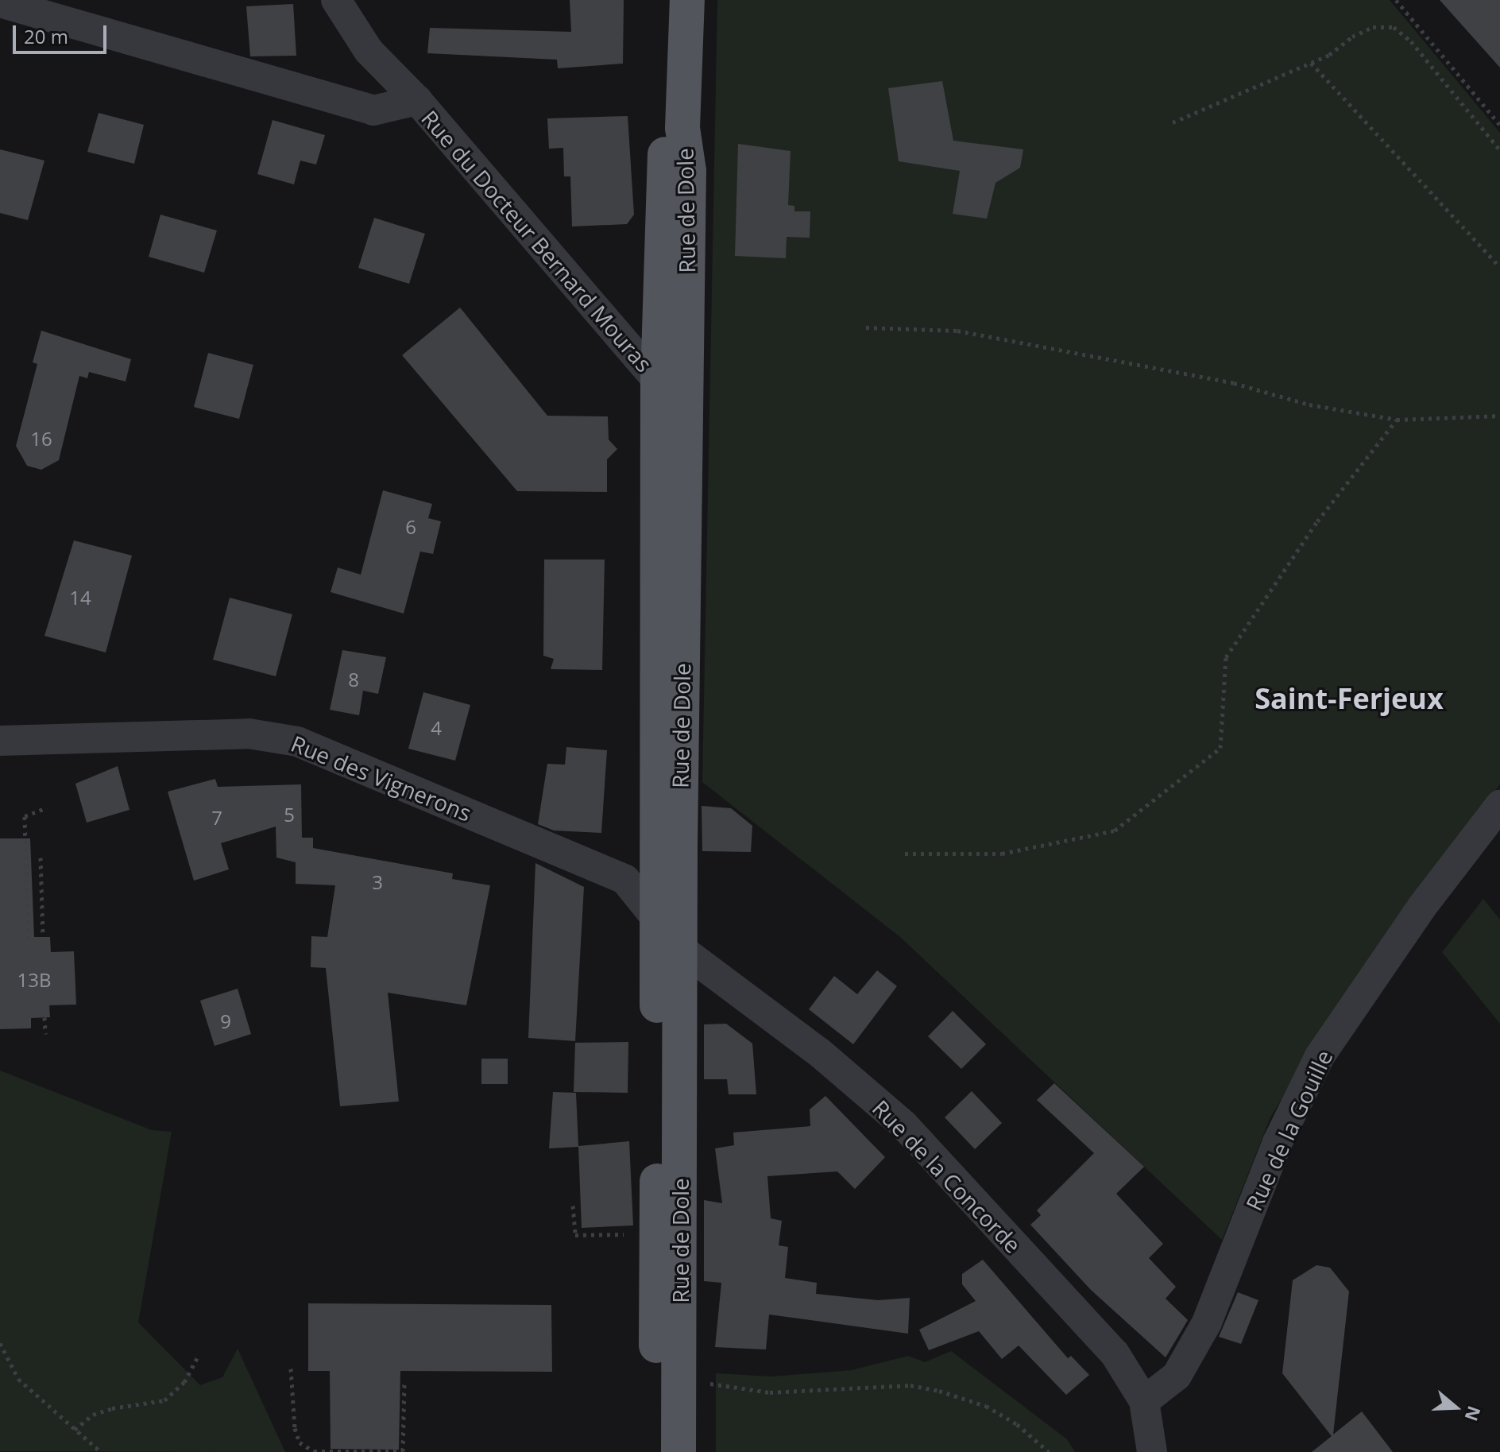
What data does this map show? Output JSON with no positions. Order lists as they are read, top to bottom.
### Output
{
  "streets": {
    "main road": ["Rue de Dole"],
    "street": [
      "Rue du Docteur Bernard Mouras",
      "Rue des Vignerons",
      "Rue de la Gouille",
      "Rue de la Concorde"
    ]
  },
  "crossings": [
    ["Rue de Dole", "Rue du Docteur Bernard Mouras"],
    ["Rue de Dole", "Rue des Vignerons"],
    ["Rue de Dole", "Rue de la Concorde"],
    ["Rue des Vignerons", "Rue de la Concorde"],
    ["Rue de la Gouille", "Rue de la Concorde"]
  ],
  "districts": ["Saint-Ferjeux"],
  "house_numbers": [
    "16",
    "6",
    "14",
    "8",
    "4",
    "5",
    "7",
    "3",
    "13B",
    "9"
  ],
  "scale_bar": "20 m",
  "north": "right"
}
